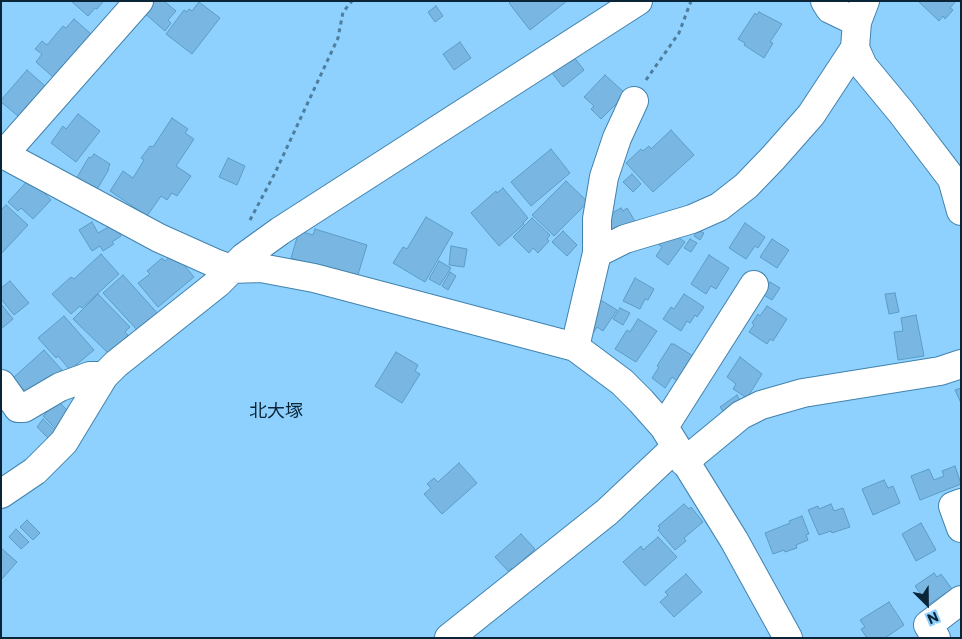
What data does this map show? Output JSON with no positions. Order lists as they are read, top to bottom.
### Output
{
  "districts": ["北大塚"],
  "north": "bottom right"
}
